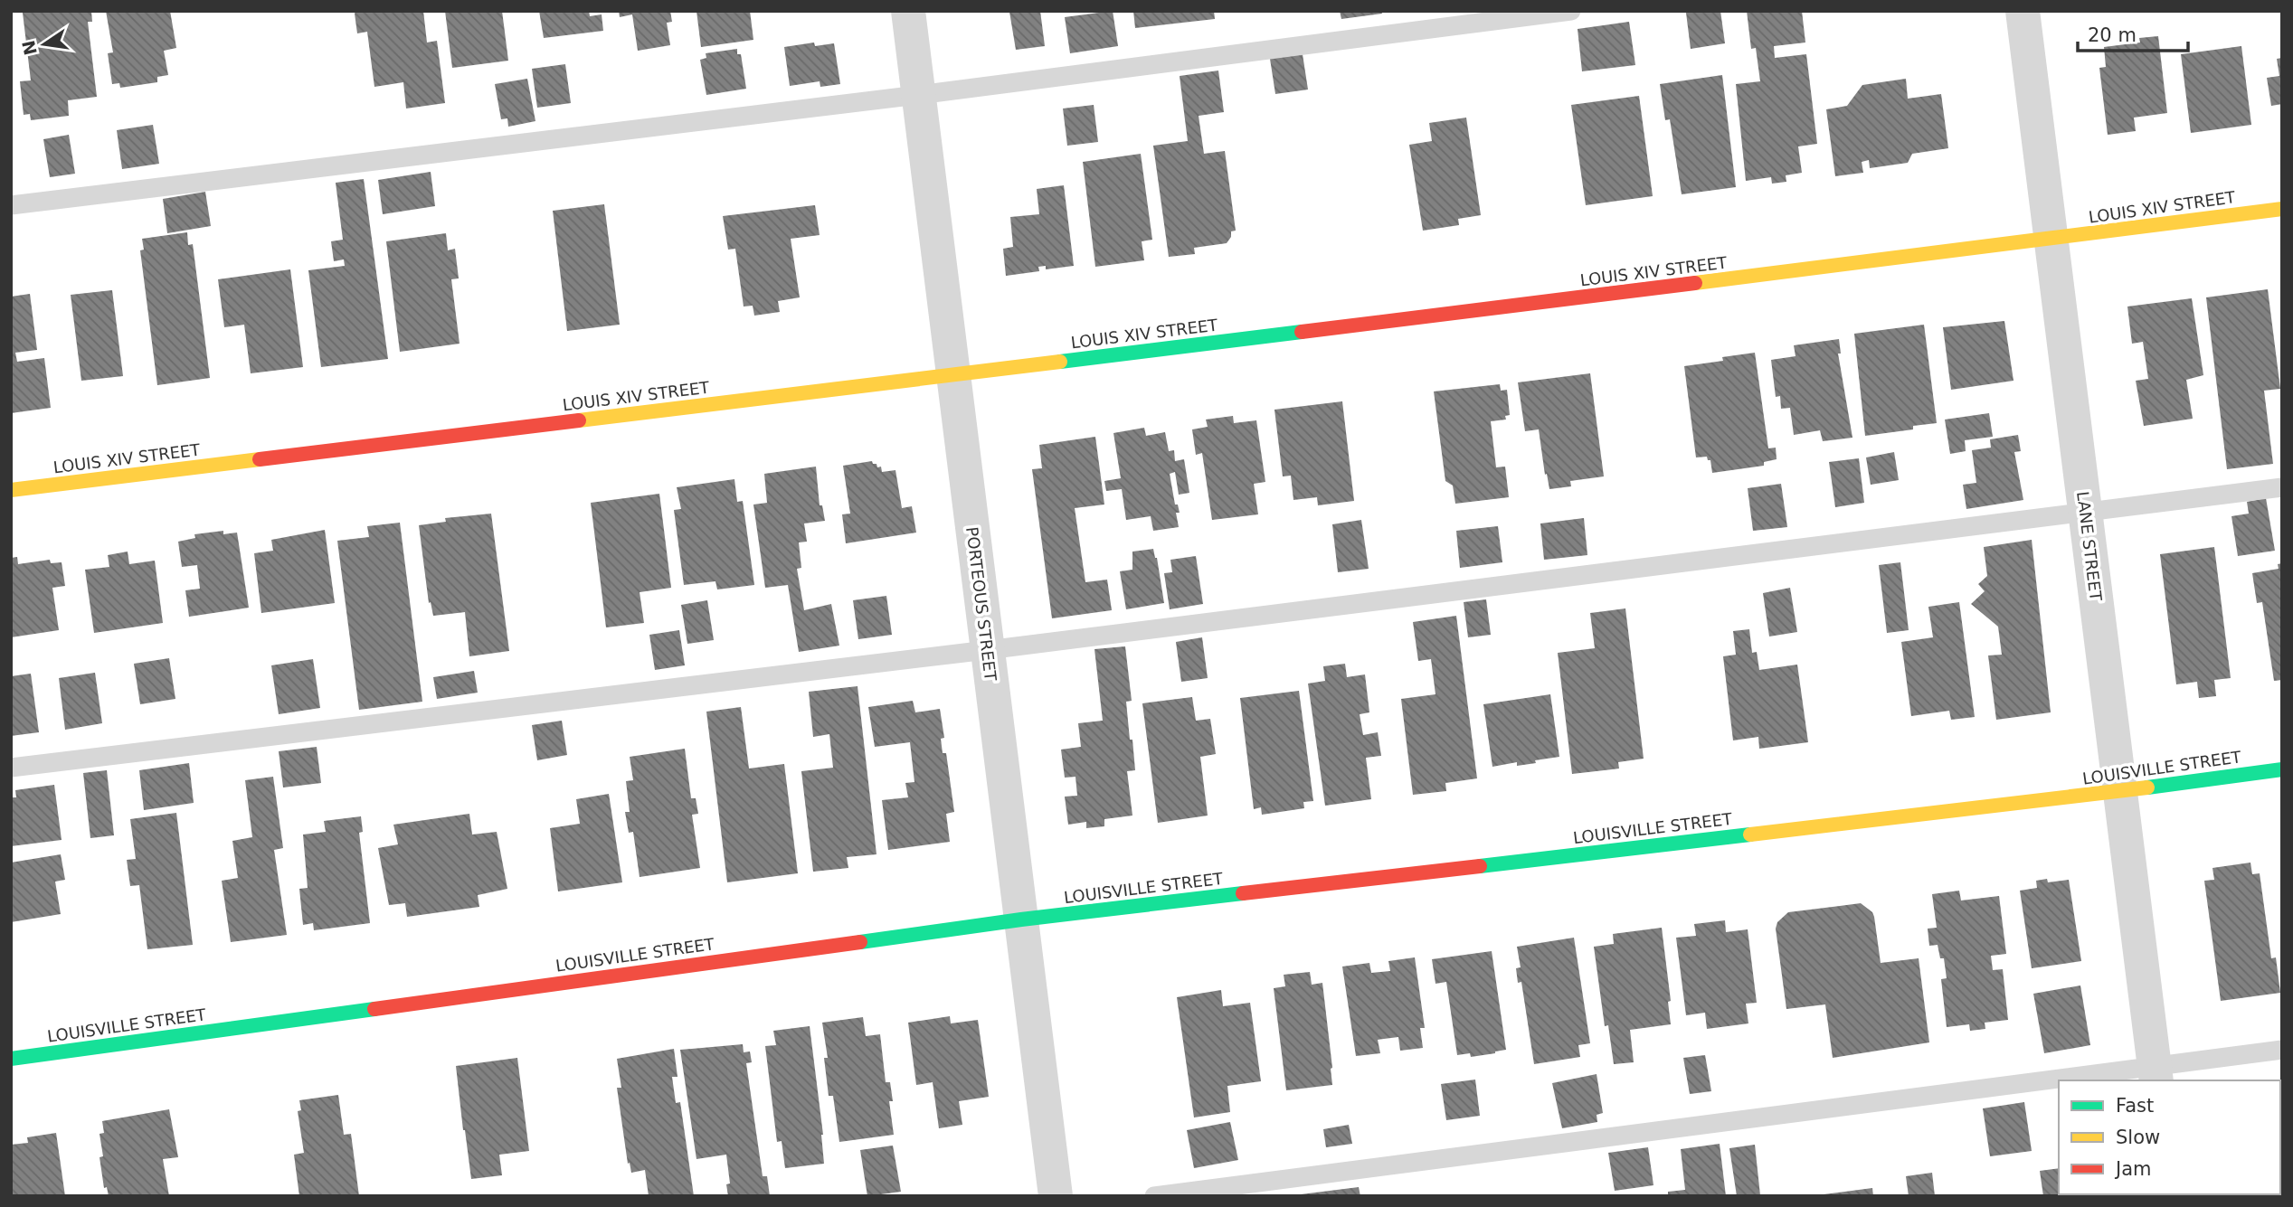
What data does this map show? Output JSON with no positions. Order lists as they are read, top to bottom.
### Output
{
  "streets": {
    "street": [
      "LOUIS XIV STREET",
      "LANE STREET",
      "PORTEOUS STREET",
      "LOUISVILLE STREET"
    ]
  },
  "crossings": [
    ["LOUIS XIV STREET", "LANE STREET"],
    ["LOUIS XIV STREET", "PORTEOUS STREET"],
    ["LANE STREET", "LOUISVILLE STREET"],
    ["PORTEOUS STREET", "LOUISVILLE STREET"]
  ],
  "legend": ["Fast", "Slow", "Jam"],
  "scale_bar": "20 m",
  "north": "left"
}
